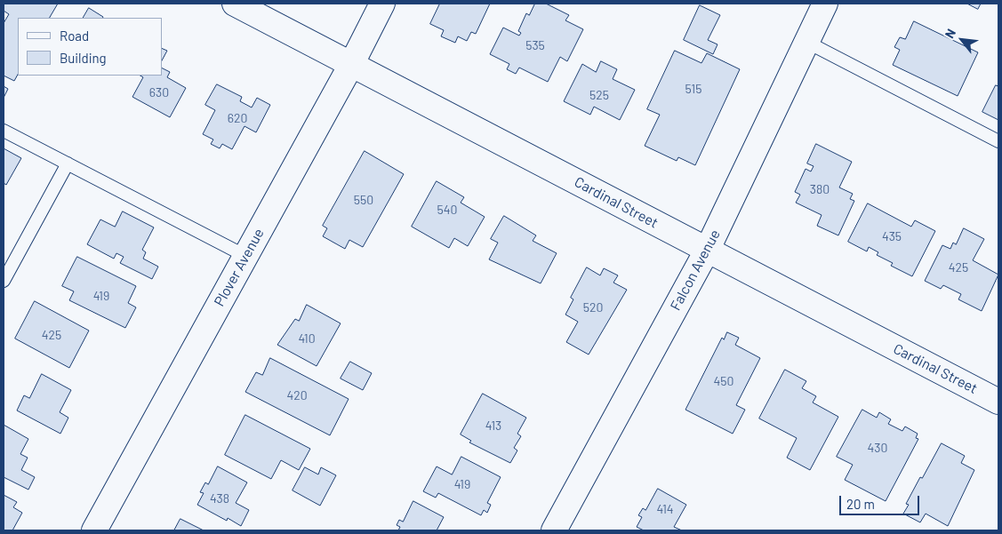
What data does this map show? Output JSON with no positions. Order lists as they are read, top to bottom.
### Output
{
  "streets": {
    "street": ["Cardinal Street", "Plover Avenue", "Falcon Avenue"]
  },
  "crossings": [
    ["Cardinal Street", "Plover Avenue"],
    ["Cardinal Street", "Falcon Avenue"]
  ],
  "house_numbers": [
    "535",
    "515",
    "630",
    "525",
    "620",
    "380",
    "550",
    "540",
    "435",
    "425",
    "419",
    "520",
    "425",
    "410",
    "450",
    "420",
    "413",
    "430",
    "419",
    "438",
    "414"
  ],
  "legend": ["Road", "Building"],
  "scale_bar": "20 m",
  "north": "top left"
}
